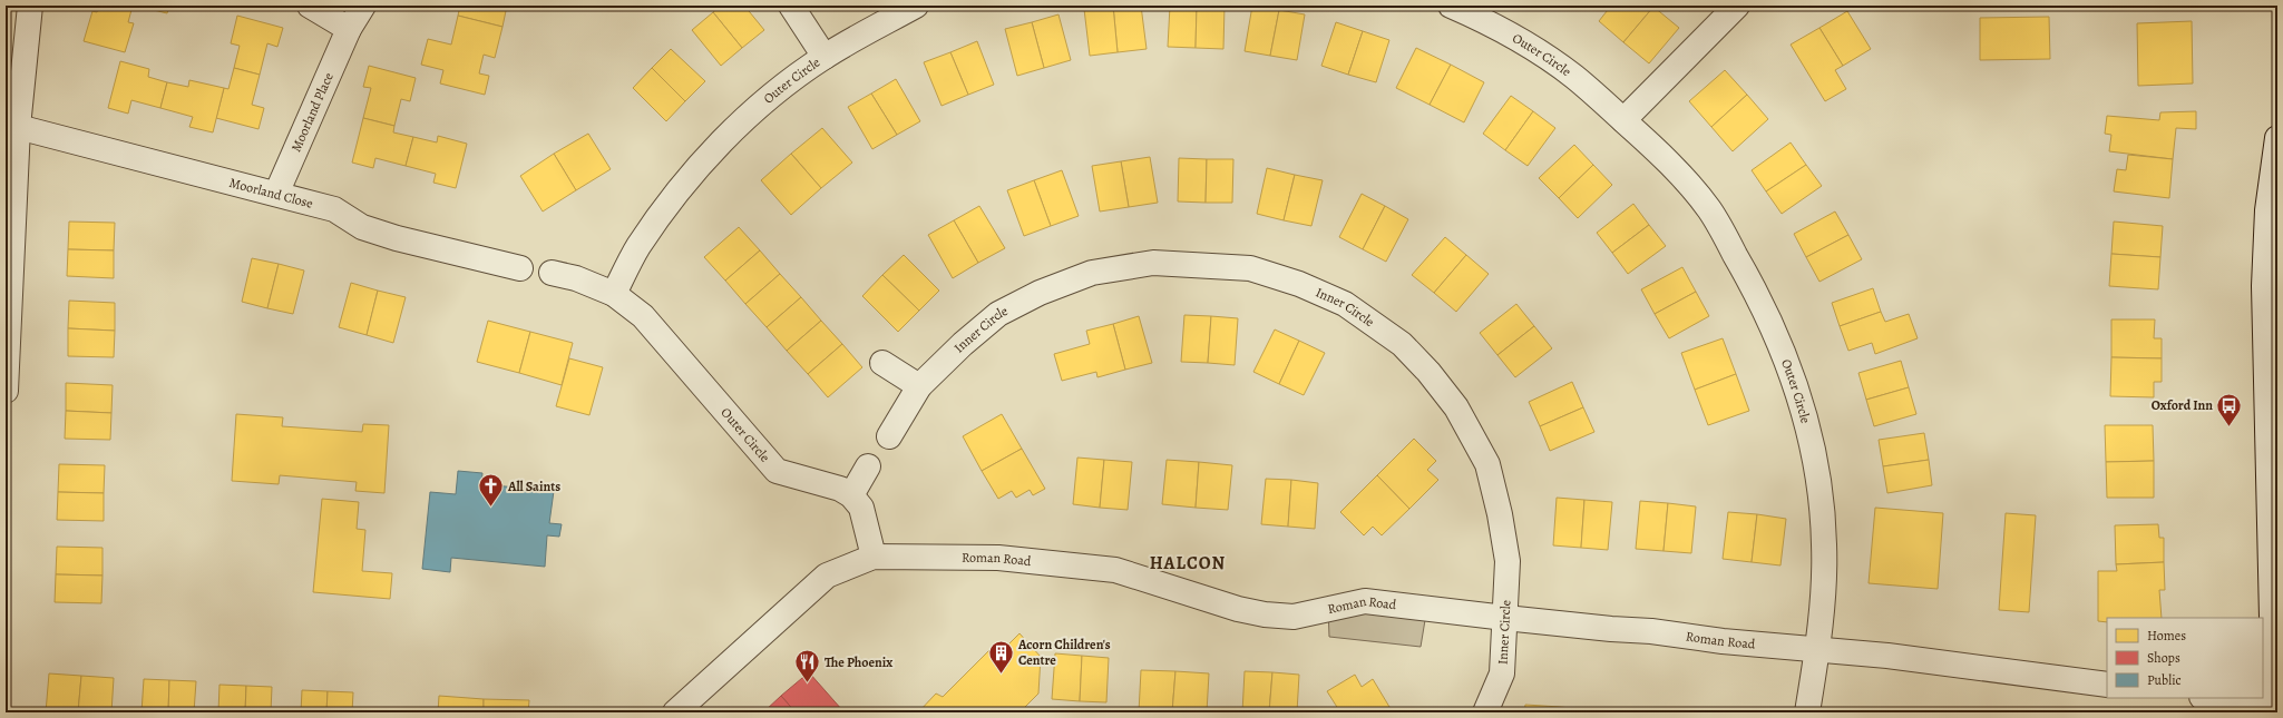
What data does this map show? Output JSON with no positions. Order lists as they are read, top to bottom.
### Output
{
  "streets": {
    "street": [
      "Outer Circle",
      "Moorland Place",
      "Moorland Close",
      "Inner Circle",
      "Roman Road"
    ]
  },
  "crossings": [
    ["Outer Circle", "Roman Road"],
    ["Moorland Place", "Moorland Close"],
    ["Inner Circle", "Roman Road"]
  ],
  "districts": ["HALCON"],
  "places": {
    "bus stop": ["Oxford Inn"],
    "church": ["All Saints"],
    "building": ["Acorn Children's Centre"],
    "restaurant": ["The Phoenix"]
  },
  "legend": ["Homes", "Shops", "Public"]
}
